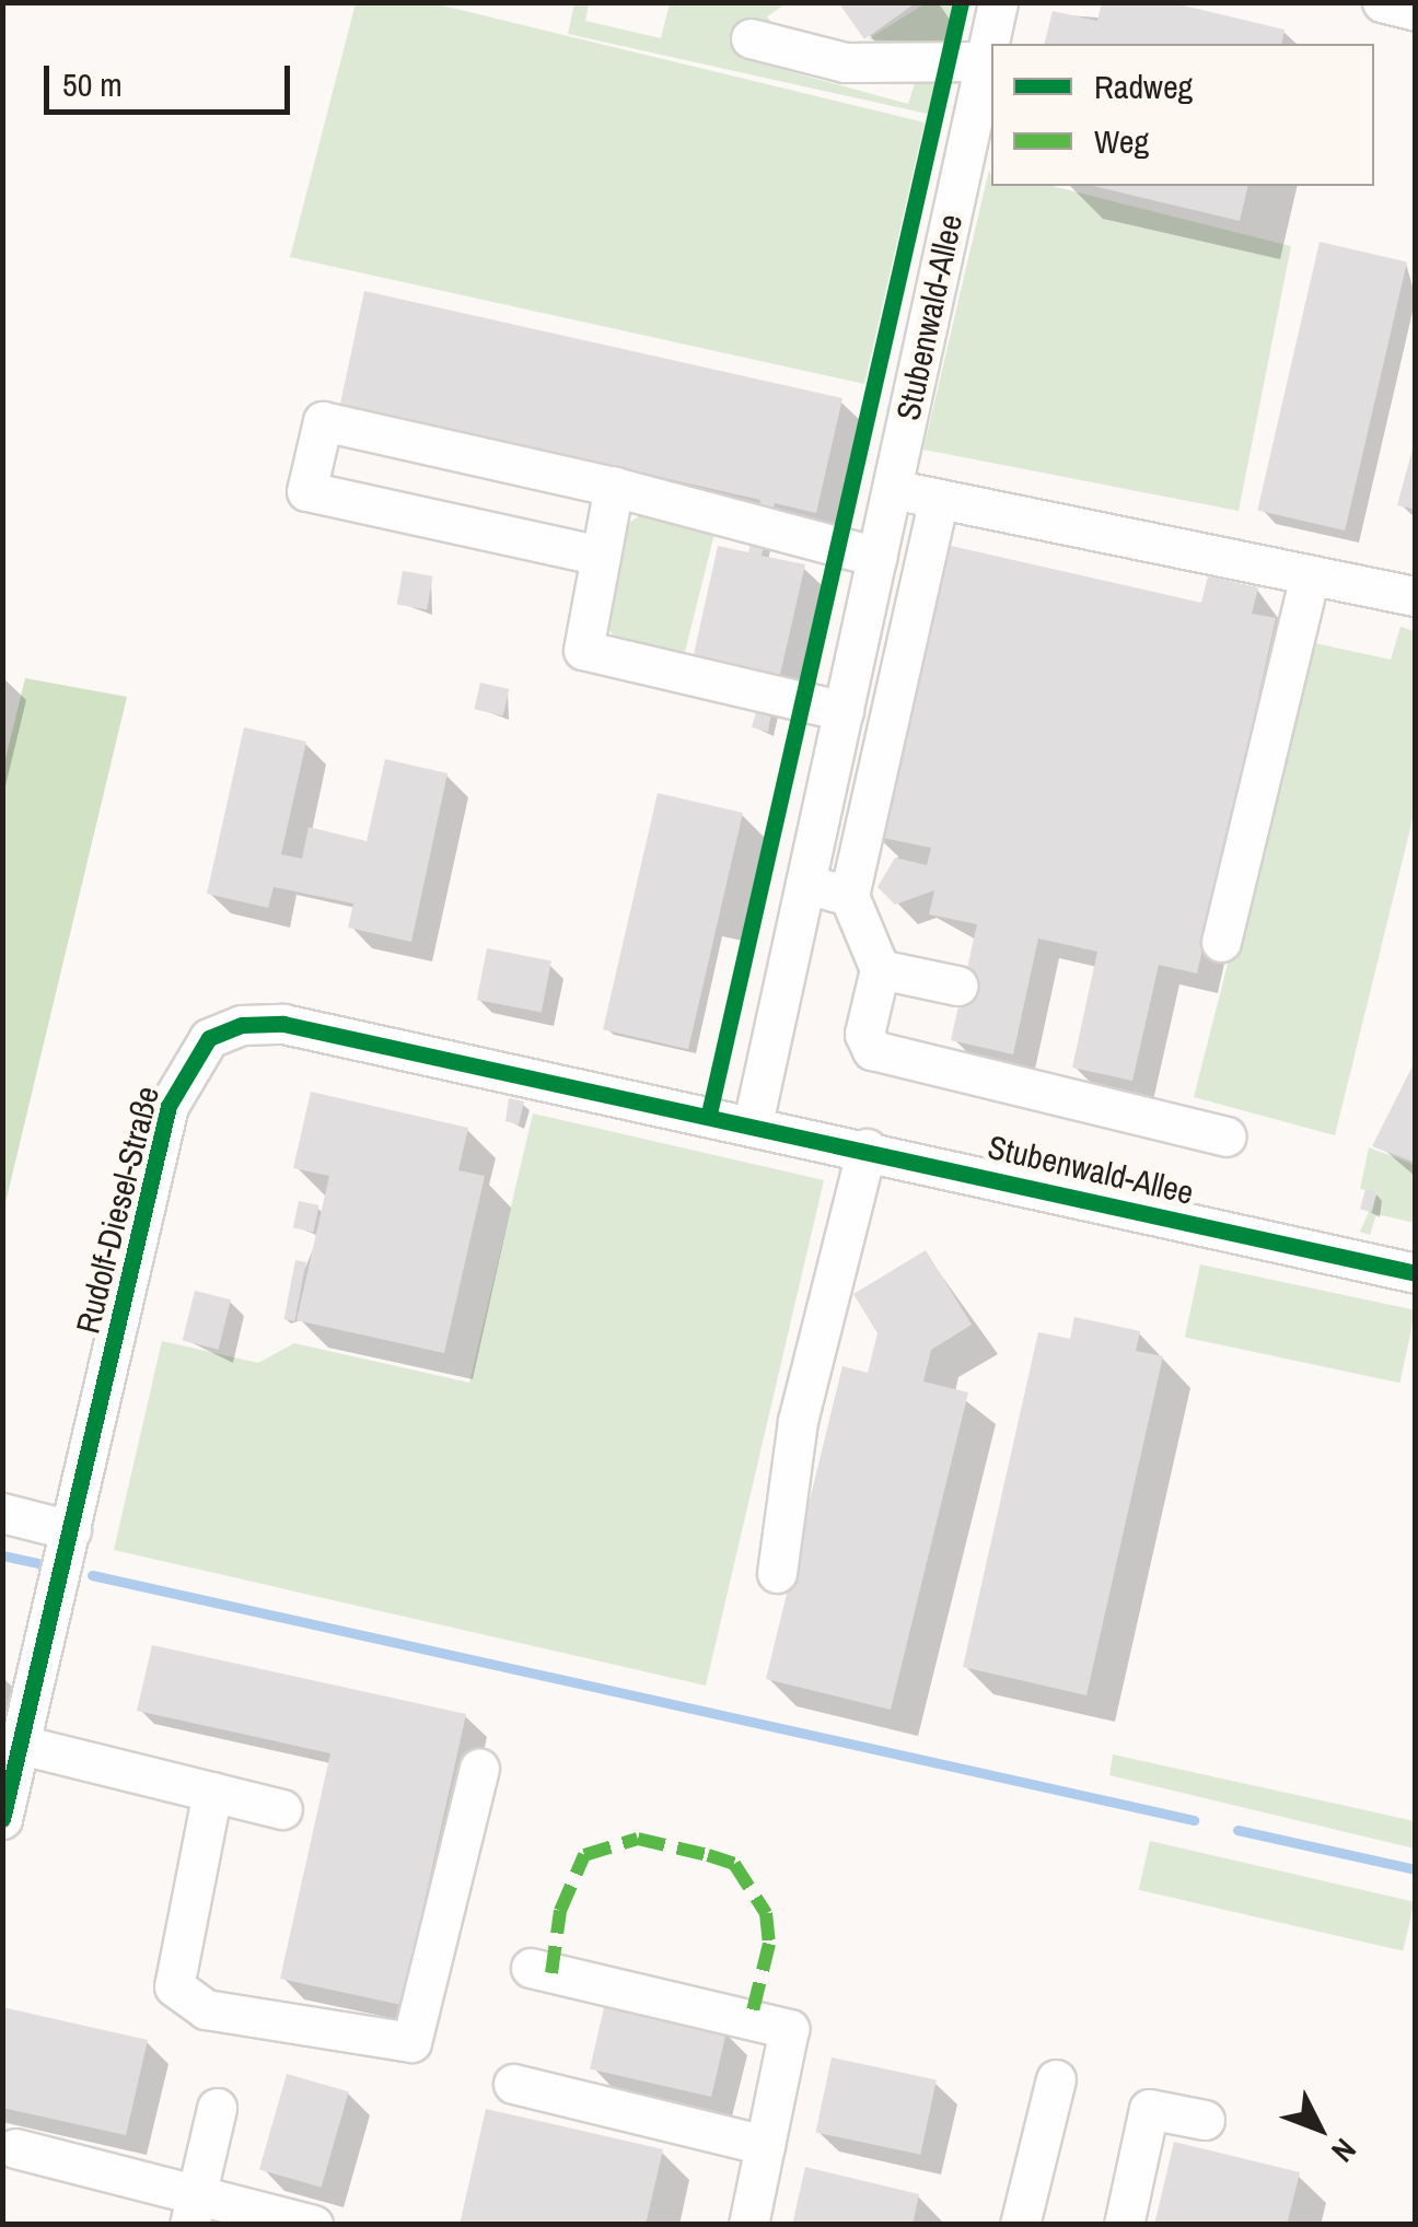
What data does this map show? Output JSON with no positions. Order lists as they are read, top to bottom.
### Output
{
  "streets": {
    "street": ["Stubenwald-Allee", "Rudolf-Diesel-Straße"]
  },
  "crossings": [
    ["Stubenwald-Allee", "Rudolf-Diesel-Straße"]
  ],
  "legend": ["Radweg", "Weg"],
  "scale_bar": "50 m",
  "north": "bottom right"
}
